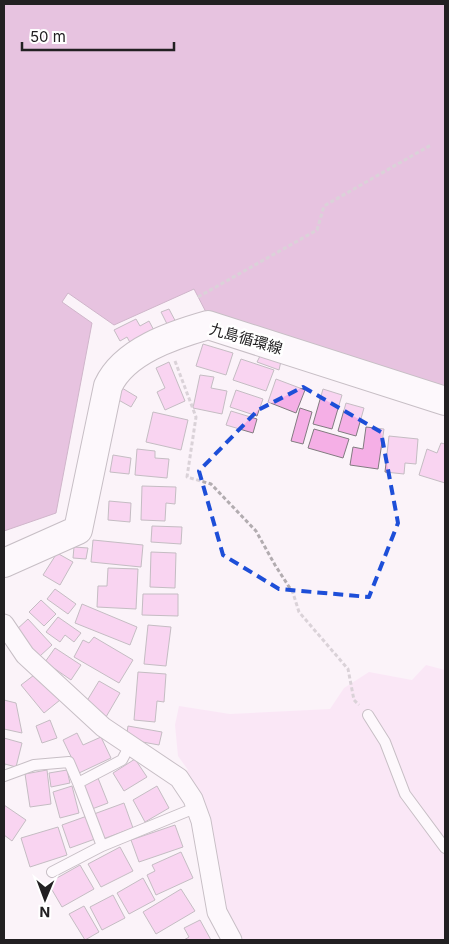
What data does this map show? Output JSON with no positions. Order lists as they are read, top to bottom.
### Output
{
  "streets": {
    "main road": ["九島循環線"]
  },
  "scale_bar": "50 m",
  "north": "bottom"
}
